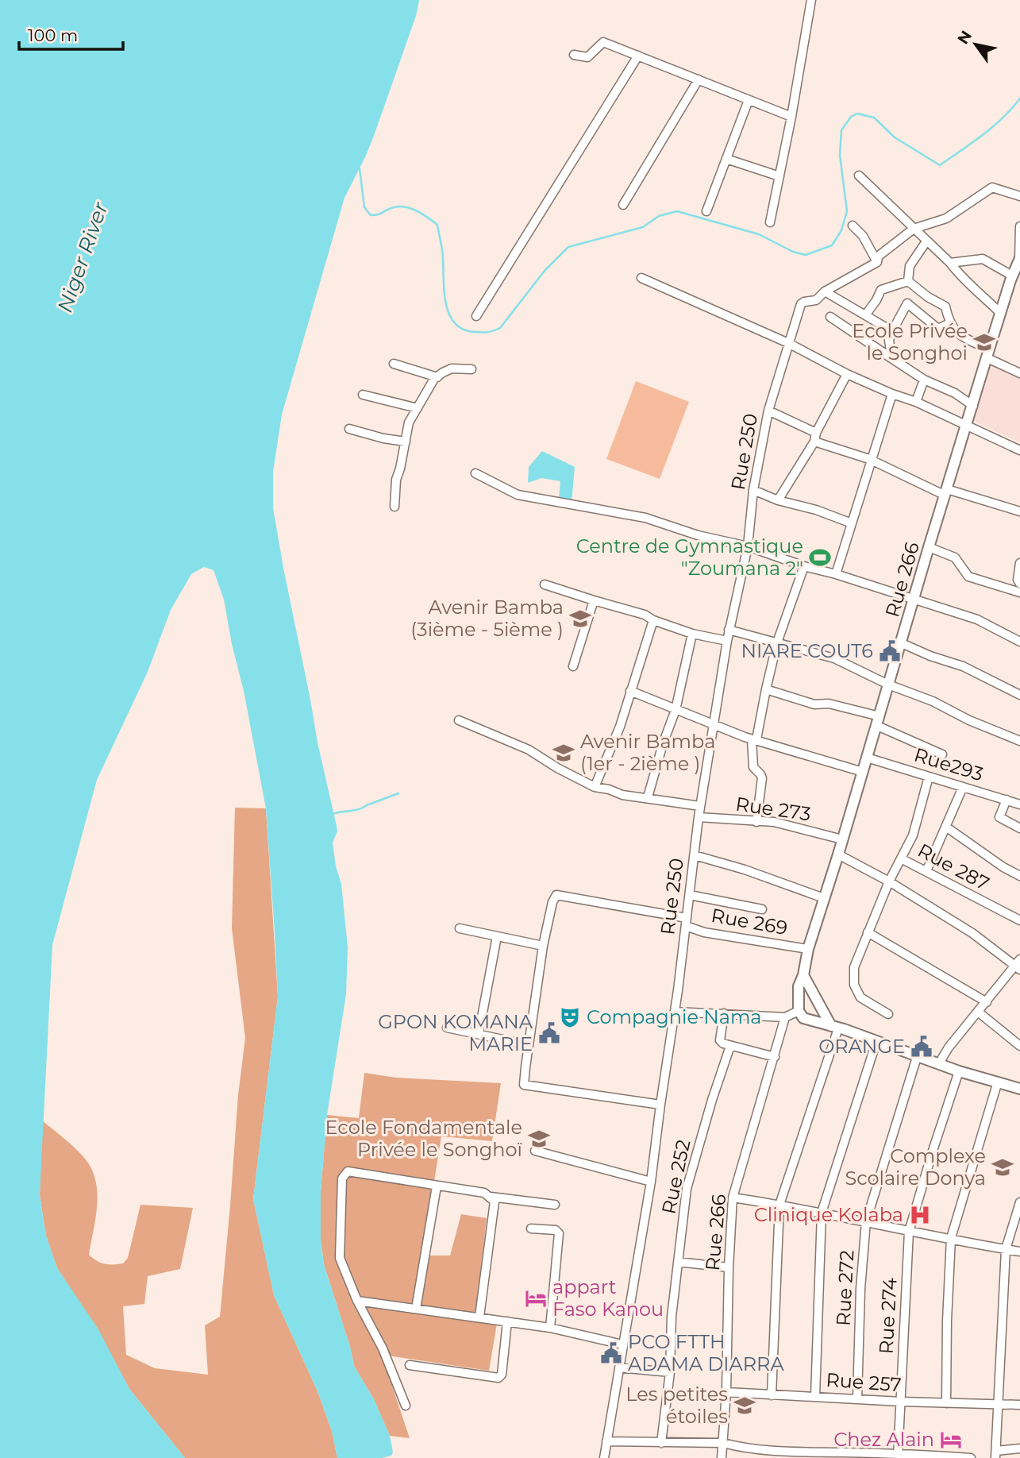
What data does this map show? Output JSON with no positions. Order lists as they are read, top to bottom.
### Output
{
  "streets": {
    "main road": ["Rue 266"],
    "street": [
      "Rue 250",
      "Rue293",
      "Rue 273",
      "Rue 287",
      "Rue 269",
      "Rue 252",
      "Rue 272",
      "Rue 274",
      "Rue 257"
    ]
  },
  "crossings": [
    ["Rue 250", "Rue 273"],
    ["Rue 250", "Rue 269"],
    ["Rue 266", "Rue293"],
    ["Rue 266", "Rue 273"],
    ["Rue 266", "Rue 269"],
    ["Rue 266", "Rue 257"],
    ["Rue 272", "Rue 257"],
    ["Rue 274", "Rue 257"]
  ],
  "water": ["Niger River"],
  "places": {
    "school or university": [
      "Ecole Privée le Songhoi",
      "Avenir Bamba (3ième - 5ième )",
      "Avenir Bamba (1er - 2ième )",
      "Ecole Fondamentale Privée le Songhoï",
      "Complexe Scolaire Donya",
      "Les petites étoiles"
    ],
    "sports": ["Centre de Gymnastique \"Zoumana 2\""],
    "public building": [
      "NIARE COUT6",
      "GPON KOMANA MARIE",
      "ORANGE",
      "PCO FTTH ADAMA DIARRA"
    ],
    "theatre": ["Compagnie Nama"],
    "hospital": ["Clinique Kolaba"],
    "hotel": ["appart Faso Kanou", "Chez Alain"]
  },
  "scale_bar": "100 m",
  "north": "top left"
}
